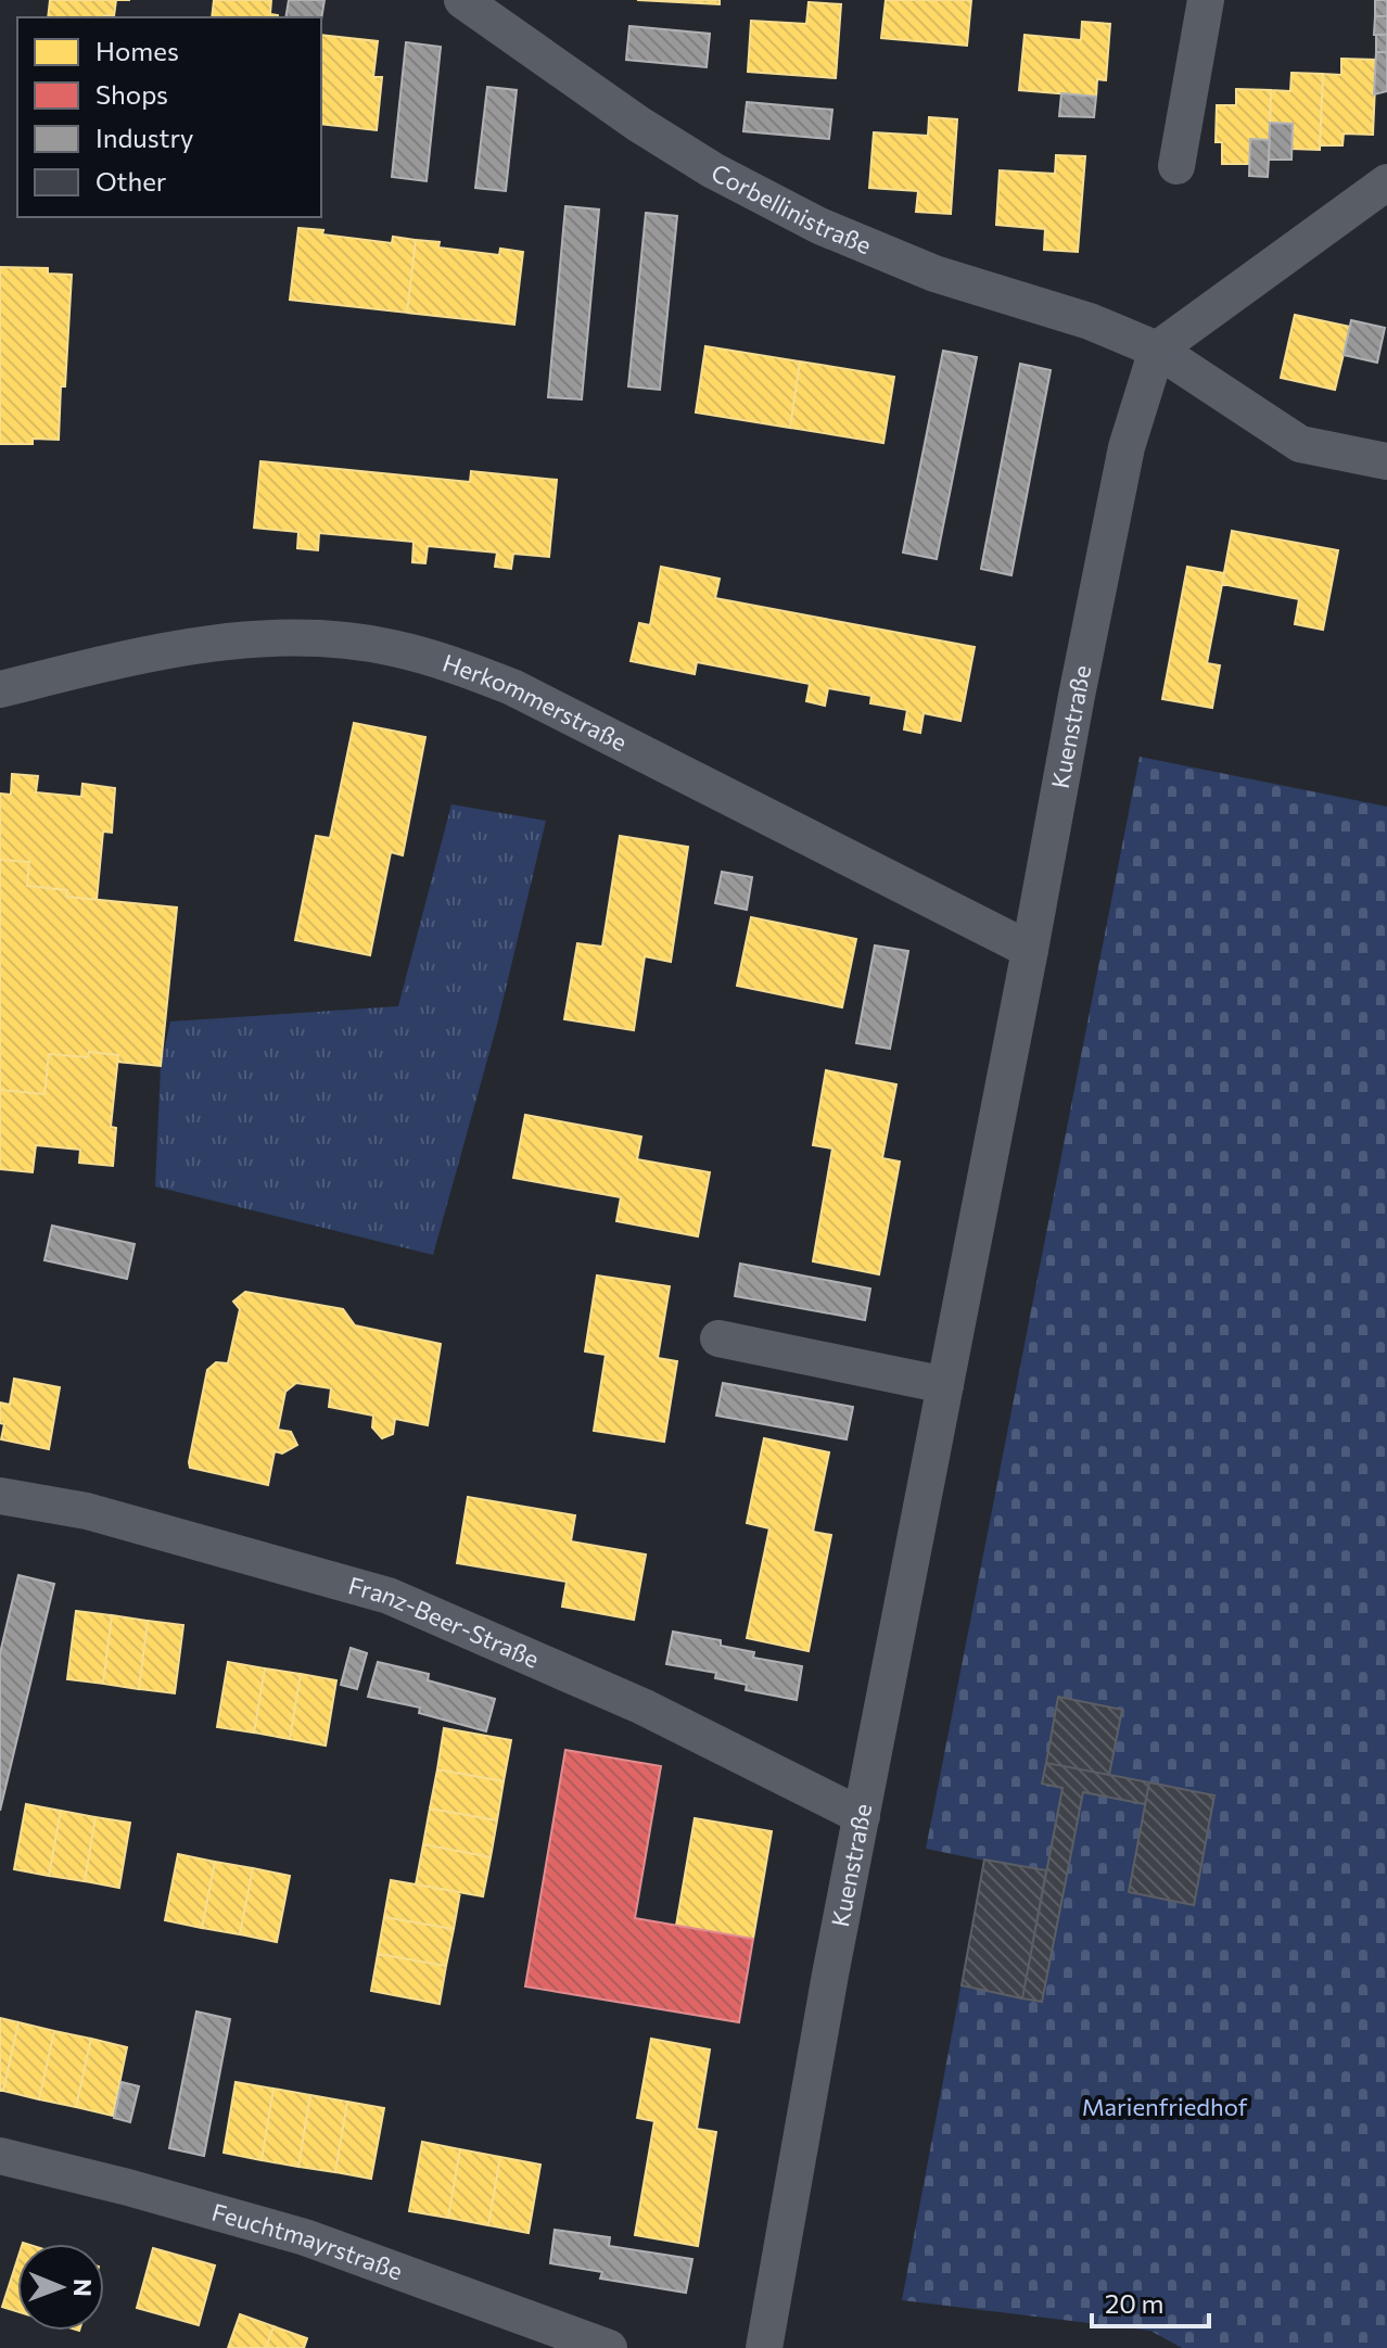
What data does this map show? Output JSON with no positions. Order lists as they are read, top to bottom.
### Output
{
  "streets": {
    "street": [
      "Corbellinistraße",
      "Herkommerstraße",
      "Kuenstraße",
      "Franz-Beer-Straße",
      "Feuchtmayrstraße"
    ]
  },
  "crossings": [
    ["Corbellinistraße", "Kuenstraße"],
    ["Herkommerstraße", "Kuenstraße"],
    ["Kuenstraße", "Franz-Beer-Straße"]
  ],
  "parks": ["Marienfriedhof"],
  "legend": [
    "Homes",
    "Shops",
    "Industry",
    "Other"
  ],
  "scale_bar": "20 m",
  "north": "right"
}
